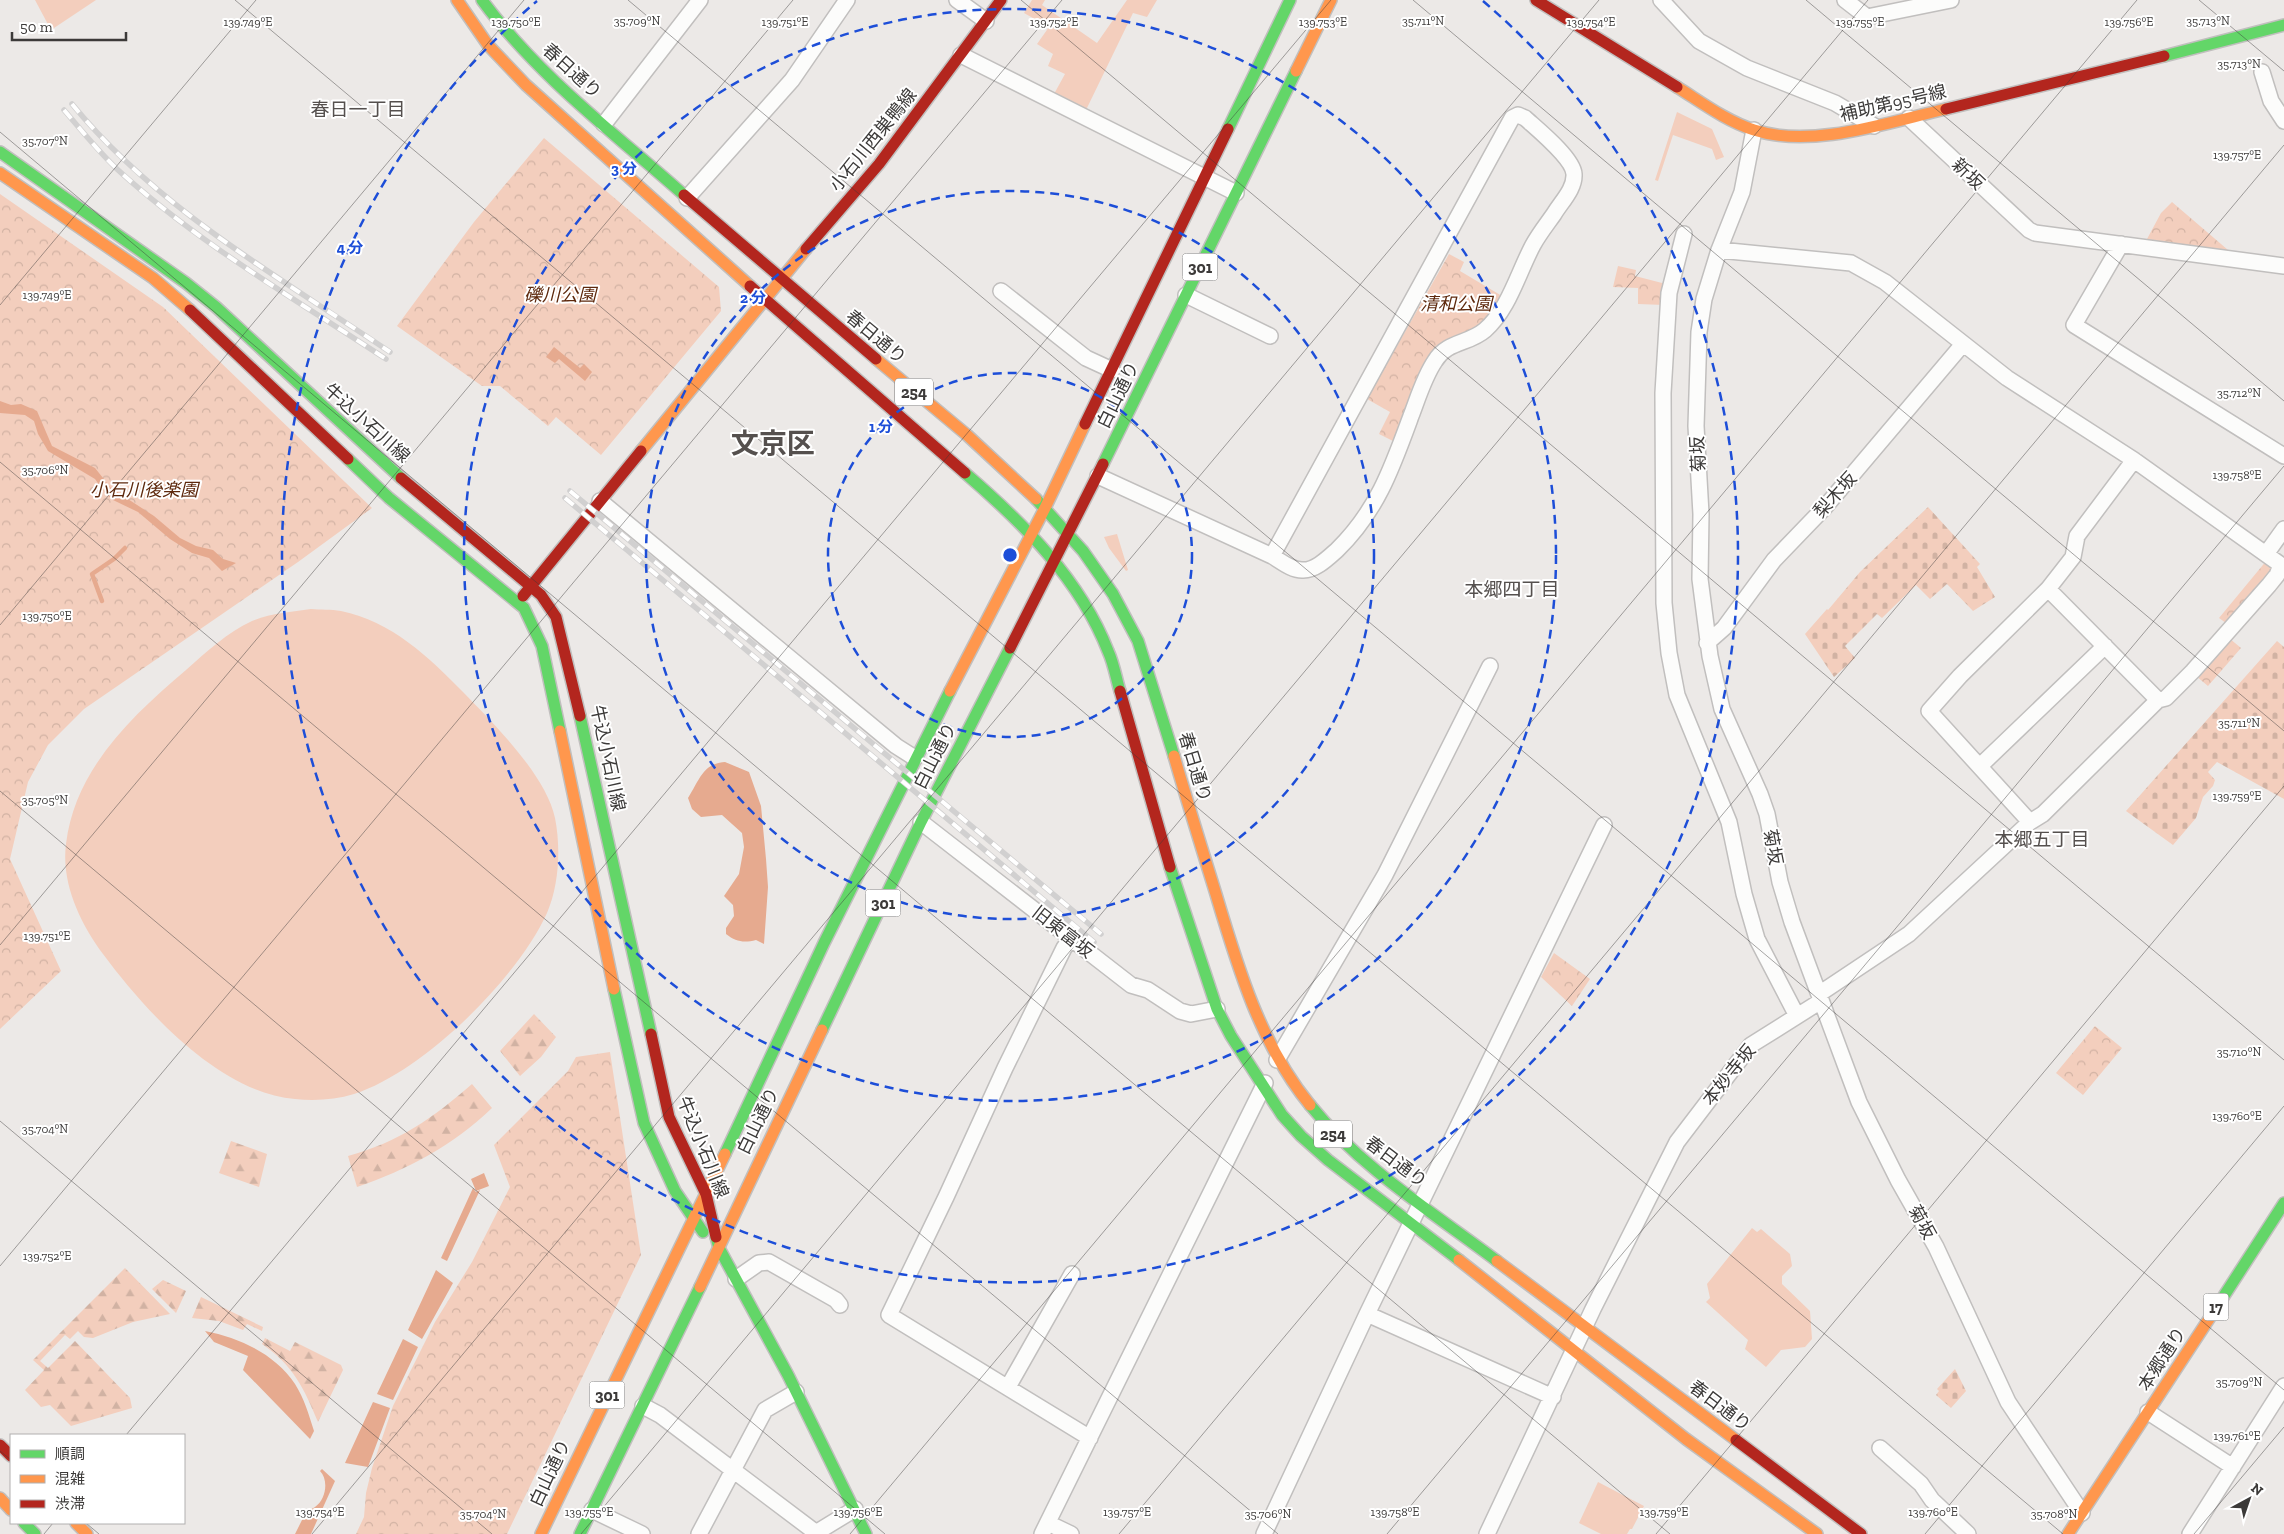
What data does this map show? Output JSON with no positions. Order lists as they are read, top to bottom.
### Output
{
  "streets": {
    "main road": [
      "春日通り",
      "補助第95号線",
      "小石川西巣鴨線",
      "301",
      "254",
      "白山通り",
      "牛込小石川線",
      "17",
      "本郷通り"
    ],
    "street": [
      "新坂",
      "菊坂",
      "梨木坂",
      "旧東富坂",
      "本妙寺坂"
    ]
  },
  "crossings": [
    ["春日通り", "小石川西巣鴨線"],
    ["春日通り", "白山通り"],
    ["春日通り", "本妙寺坂"],
    ["補助第95号線", "新坂"],
    ["補助第95号線", "菊坂"],
    ["小石川西巣鴨線", "254"],
    ["小石川西巣鴨線", "牛込小石川線"],
    ["254", "白山通り"],
    ["254", "旧東富坂"],
    ["254", "本妙寺坂"],
    ["白山通り", "牛込小石川線"],
    ["白山通り", "旧東富坂"],
    ["菊坂", "梨木坂"],
    ["菊坂", "本妙寺坂"],
    ["菊坂", "本郷通り"]
  ],
  "districts": [
    "春日一丁目",
    "文京区",
    "本郷四丁目",
    "本郷五丁目"
  ],
  "parks": ["礫川公園", "清和公園", "小石川後楽園"],
  "legend": ["順調", "混雑", "渋滞"],
  "scale_bar": "50 m",
  "north": "top right",
  "coordinates": [
    "35.713°N",
    "35.709°N",
    "35.711°N",
    "139.749°E",
    "139.750°E",
    "139.751°E",
    "139.752°E",
    "139.753°E",
    "139.754°E",
    "139.755°E",
    "139.756°E",
    "35.707°N",
    "139.757°E",
    "35.712°N",
    "35.706°N",
    "139.758°E",
    "139.759°E",
    "35.705°N",
    "35.710°N",
    "139.760°E",
    "35.704°N",
    "139.761°E",
    "35.708°N"
  ],
  "rings": [
    "3 分",
    "4 分",
    "2 分",
    "1 分"
  ]
}
